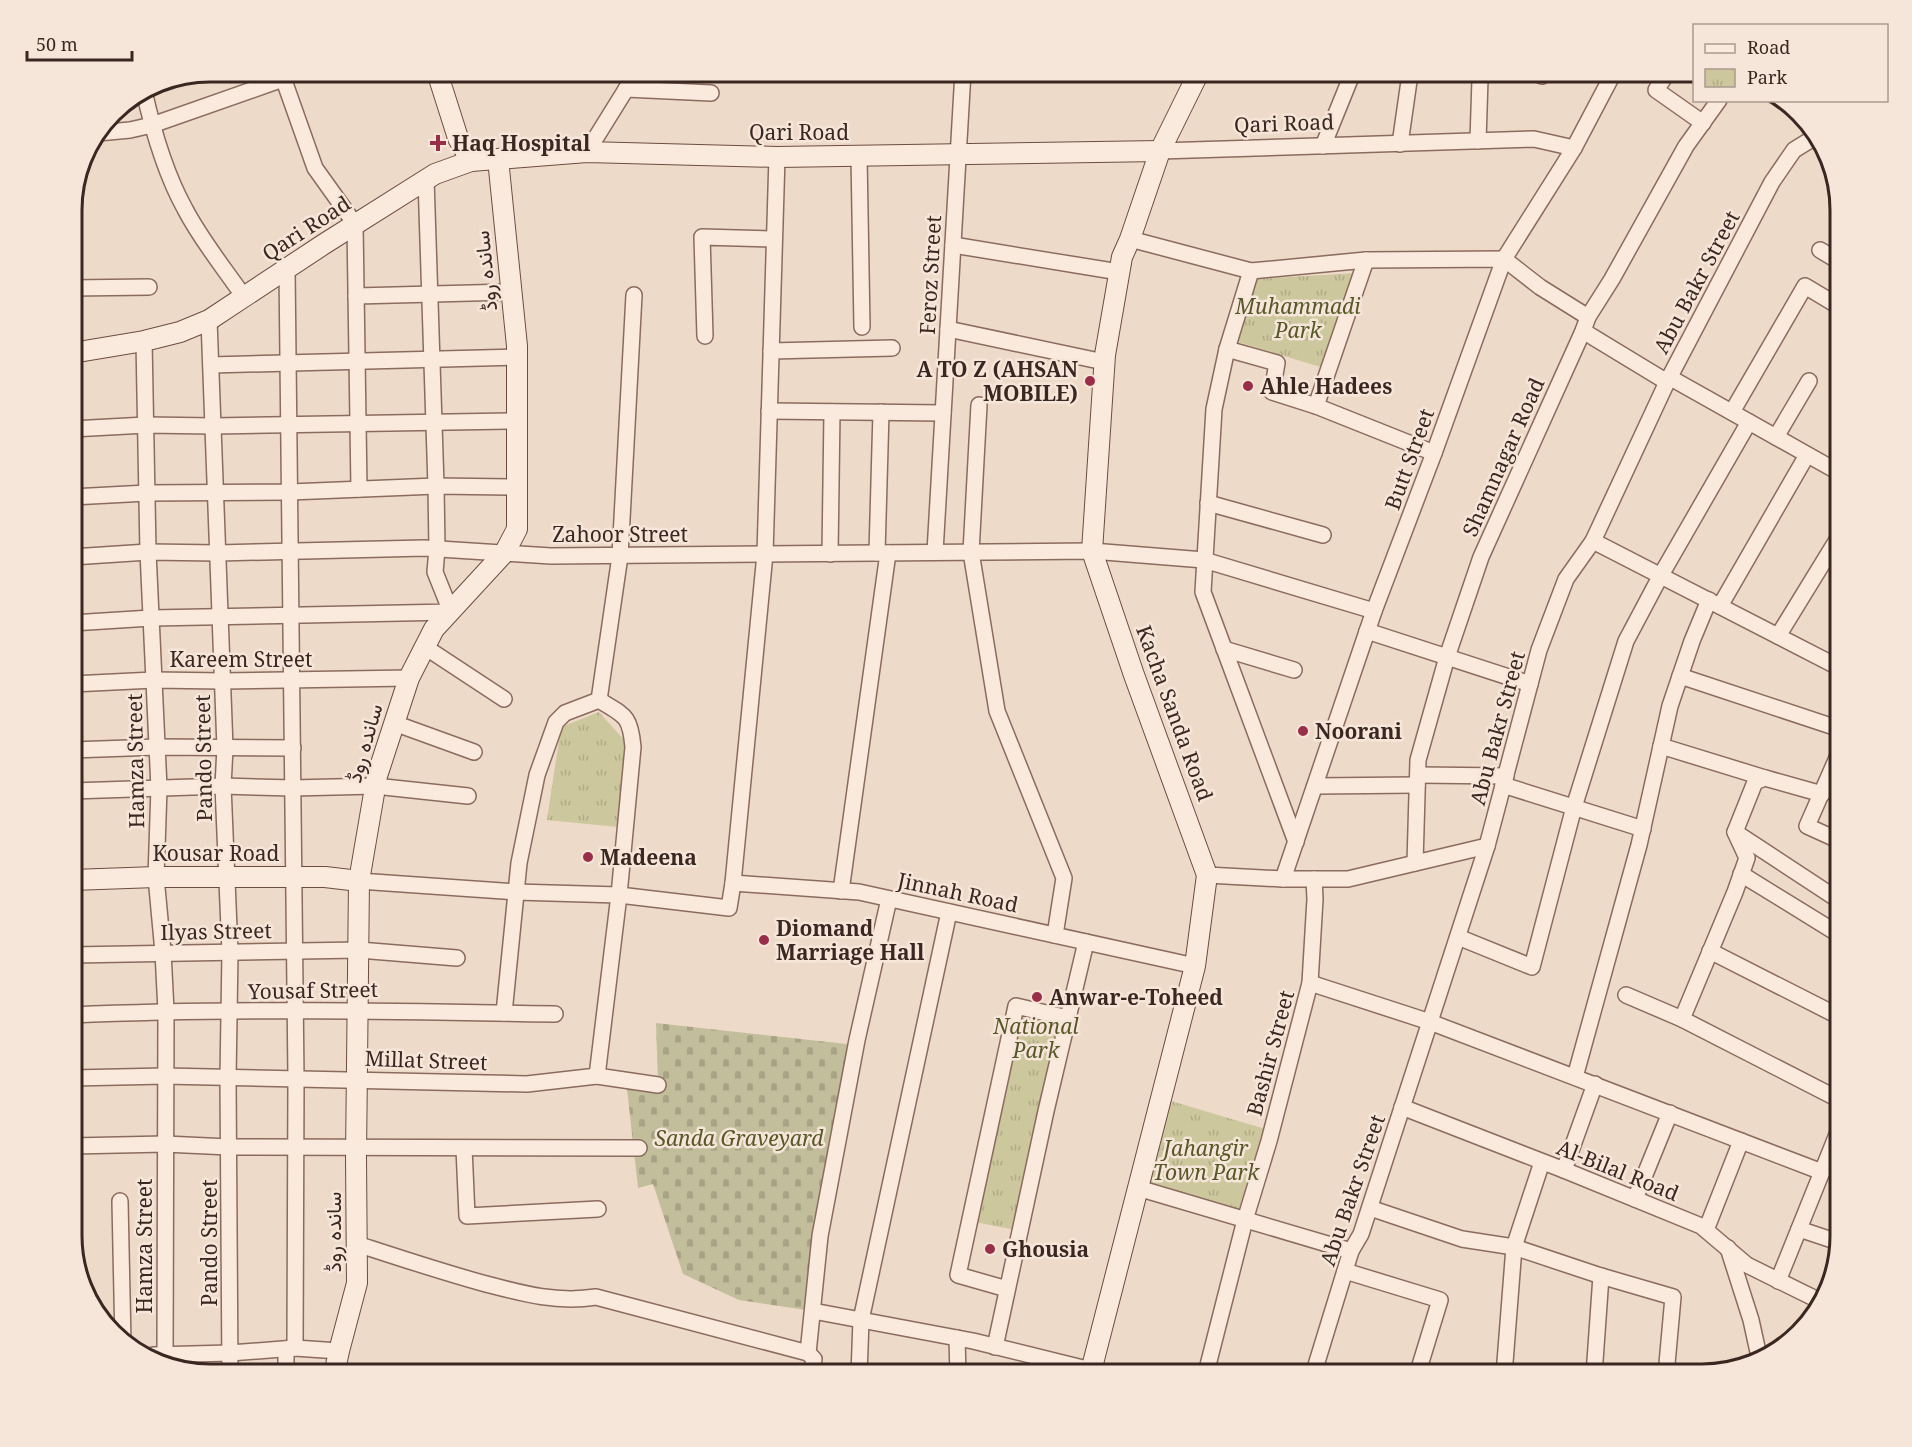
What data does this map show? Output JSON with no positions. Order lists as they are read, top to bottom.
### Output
{
  "streets": {
    "main road": [
      "Qari Road",
      "ساندہ روڈ",
      "Kacha Sanda Road",
      "Kousar Road"
    ],
    "street": [
      "Feroz Street",
      "Abu Bakr Street",
      "Shamnagar Road",
      "Butt Street",
      "Zahoor Street",
      "Kareem Street",
      "Pando Street",
      "Hamza Street",
      "Jinnah Road",
      "Ilyas Street",
      "Yousaf Street",
      "Bashir Street",
      "Millat Street",
      "Al-Bilal Road"
    ]
  },
  "crossings": [
    ["Qari Road", "ساندہ روڈ"],
    ["Qari Road", "Feroz Street"],
    ["Qari Road", "Butt Street"],
    ["Qari Road", "Kacha Sanda Road"],
    ["Qari Road", "Pando Street"],
    ["Qari Road", "Hamza Street"],
    ["ساندہ روڈ", "Zahoor Street"],
    ["ساندہ روڈ", "Kareem Street"],
    ["ساندہ روڈ", "Kousar Road"],
    ["ساندہ روڈ", "Ilyas Street"],
    ["ساندہ روڈ", "Yousaf Street"],
    ["ساندہ روڈ", "Millat Street"],
    ["Feroz Street", "Zahoor Street"],
    ["Abu Bakr Street", "Al-Bilal Road"],
    ["Butt Street", "Zahoor Street"],
    ["Zahoor Street", "Kacha Sanda Road"],
    ["Zahoor Street", "Pando Street"],
    ["Zahoor Street", "Hamza Street"],
    ["Kareem Street", "Pando Street"],
    ["Kareem Street", "Hamza Street"],
    ["Kacha Sanda Road", "Jinnah Road"],
    ["Pando Street", "Kousar Road"],
    ["Pando Street", "Ilyas Street"],
    ["Pando Street", "Yousaf Street"],
    ["Pando Street", "Millat Street"],
    ["Hamza Street", "Kousar Road"],
    ["Hamza Street", "Ilyas Street"],
    ["Hamza Street", "Yousaf Street"],
    ["Hamza Street", "Millat Street"]
  ],
  "parks": [
    "Muhammadi Park",
    "National Park",
    "Sanda Graveyard",
    "Jahangir Town Park"
  ],
  "places": {
    "health": ["Haq Hospital"],
    "other": [
      "A TO Z (AHSAN MOBILE)",
      "Ahle Hadees",
      "Noorani",
      "Madeena",
      "Diomand Marriage Hall",
      "Anwar-e-Toheed",
      "Ghousia"
    ]
  },
  "legend": ["Road", "Park"],
  "scale_bar": "50 m"
}
